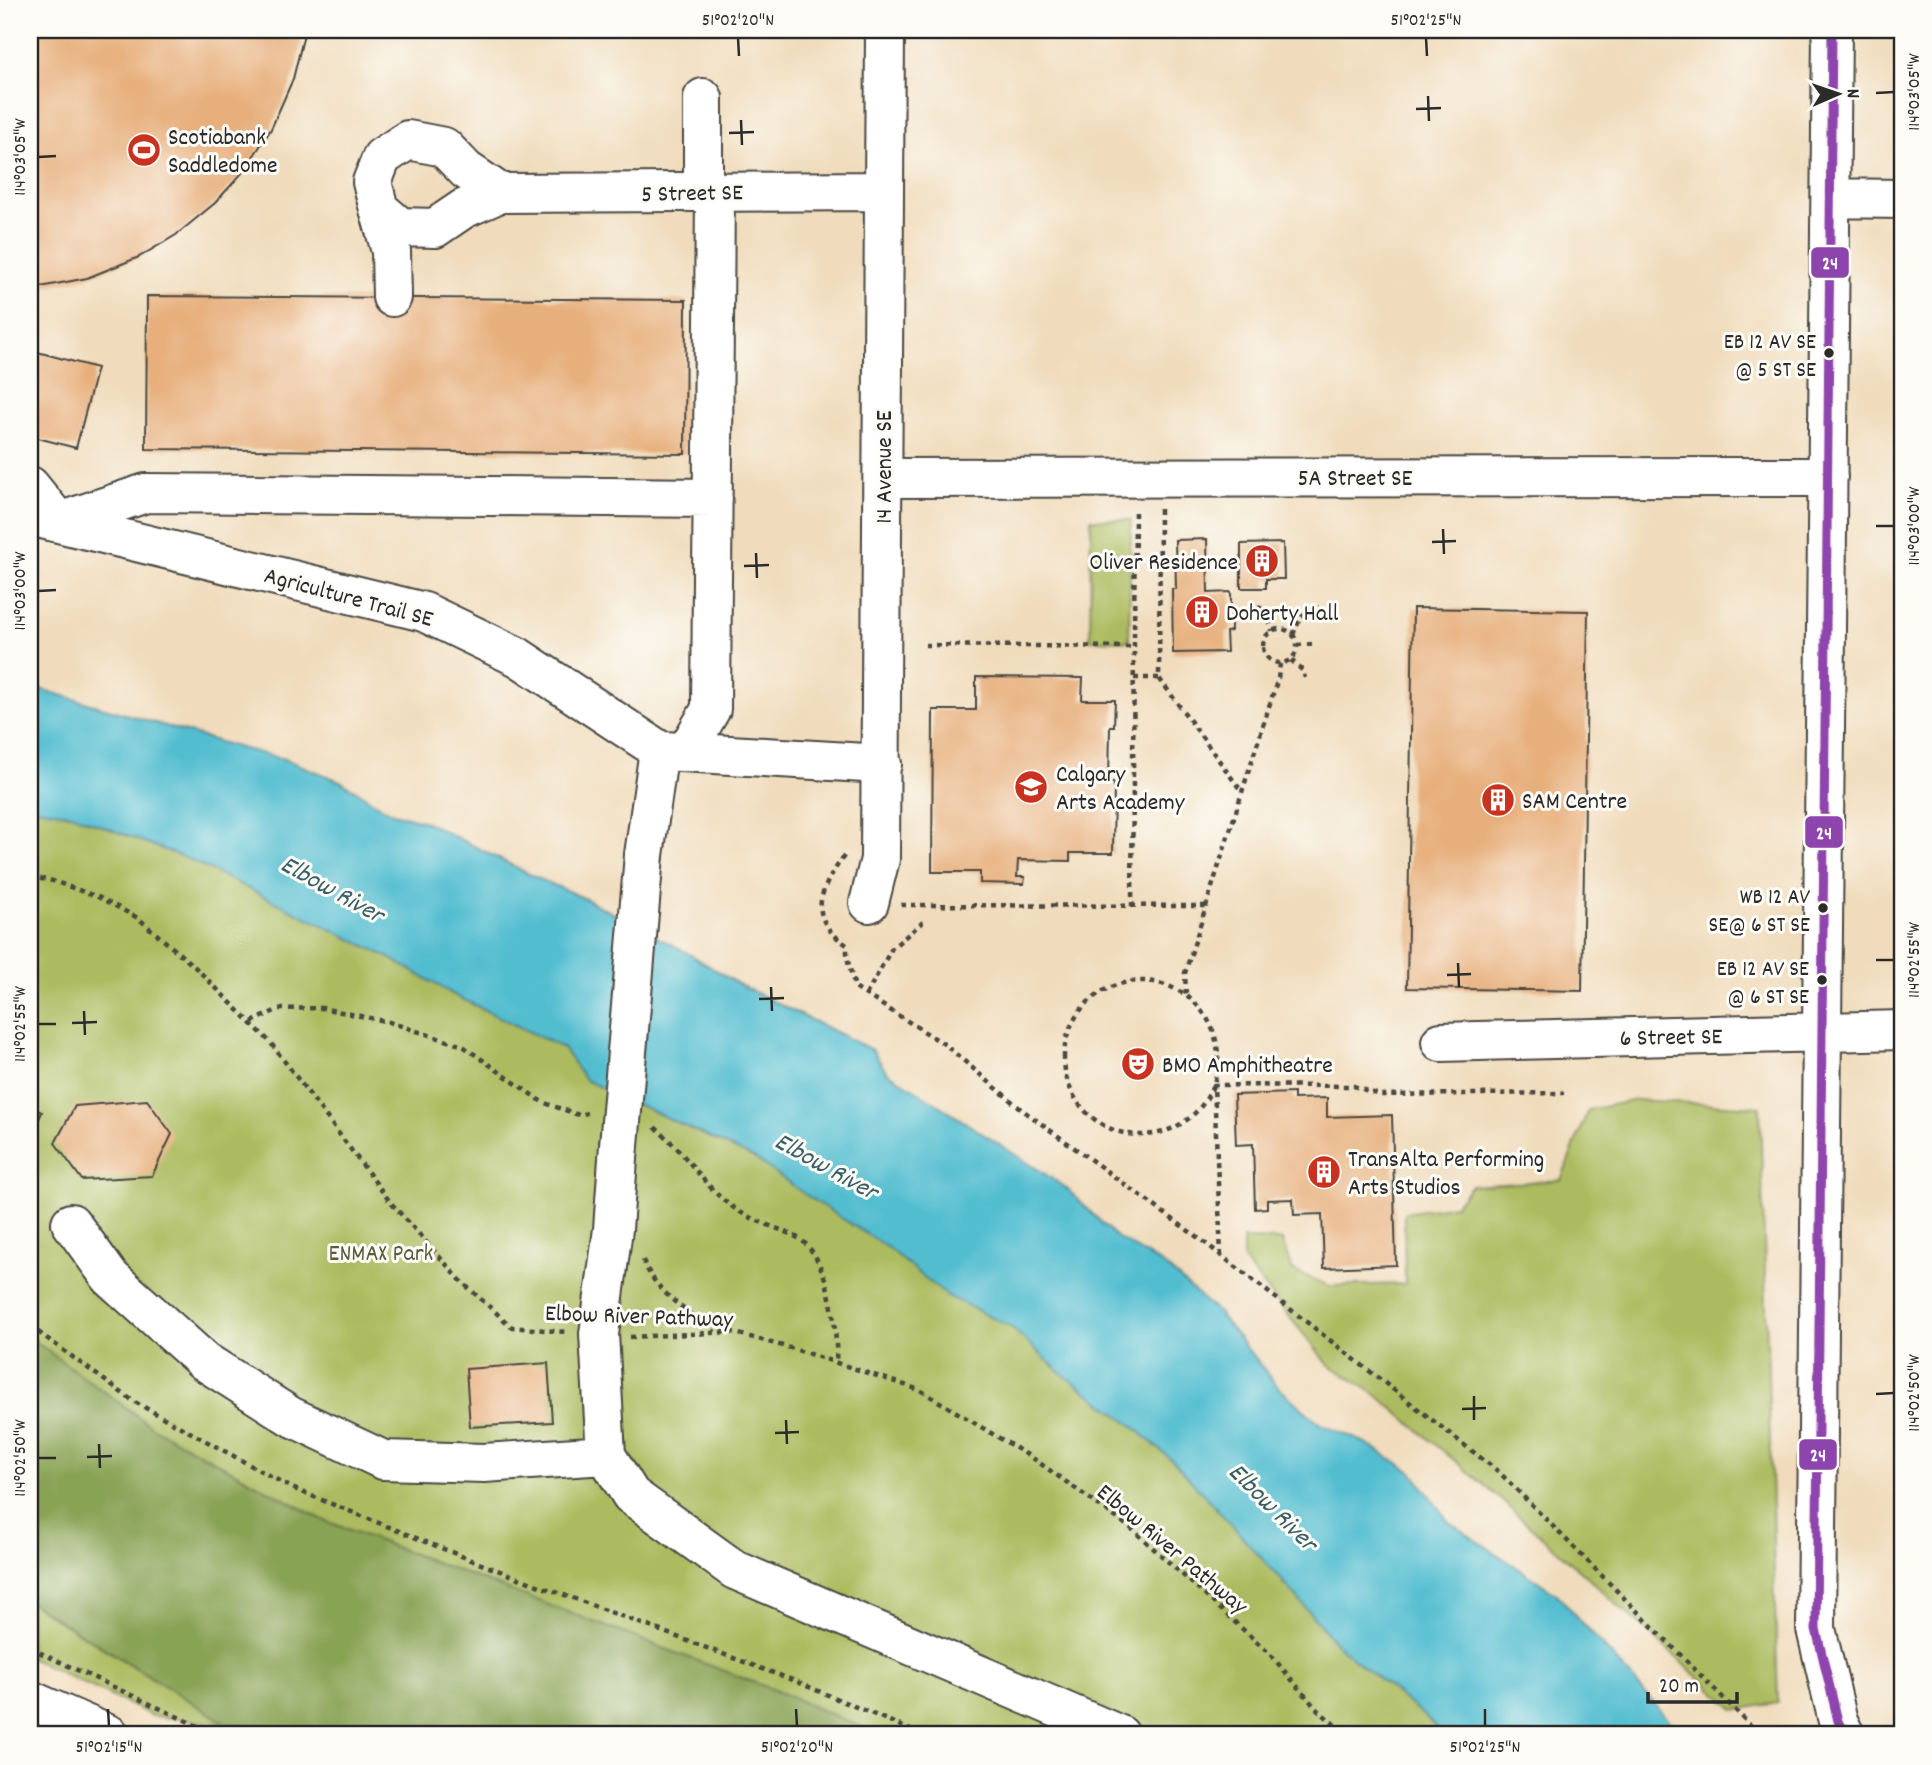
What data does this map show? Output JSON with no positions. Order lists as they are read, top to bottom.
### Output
{
  "streets": {
    "street": [
      "5 Street SE",
      "14 Avenue SE",
      "5A Street SE",
      "Agriculture Trail SE",
      "6 Street SE"
    ],
    "path": ["Elbow River Pathway"]
  },
  "crossings": [
    ["5 Street SE", "14 Avenue SE"],
    ["14 Avenue SE", "5A Street SE"]
  ],
  "water": ["Elbow River"],
  "parks": ["ENMAX Park"],
  "places": {
    "sports": ["Scotiabank Saddledome"],
    "other": ["EB 12 AV SE @ 5 ST SE", "WB 12 AV SE@ 6 ST SE", "EB 12 AV SE @ 6 ST SE"],
    "building": [
      "Oliver Residence",
      "Doherty Hall",
      "SAM Centre",
      "TransAlta Performing Arts Studios"
    ],
    "school or university": ["Calgary Arts Academy"],
    "theatre": ["BMO Amphitheatre"]
  },
  "lines": ["transit line 24"],
  "scale_bar": "20 m",
  "north": "right",
  "coordinates": [
    "51°02'20\"N",
    "51°02'25\"N",
    "114°03'05\"W",
    "114°03'00\"W",
    "114°02'55\"W",
    "114°02'50\"W",
    "51°02'15\"N"
  ]
}
